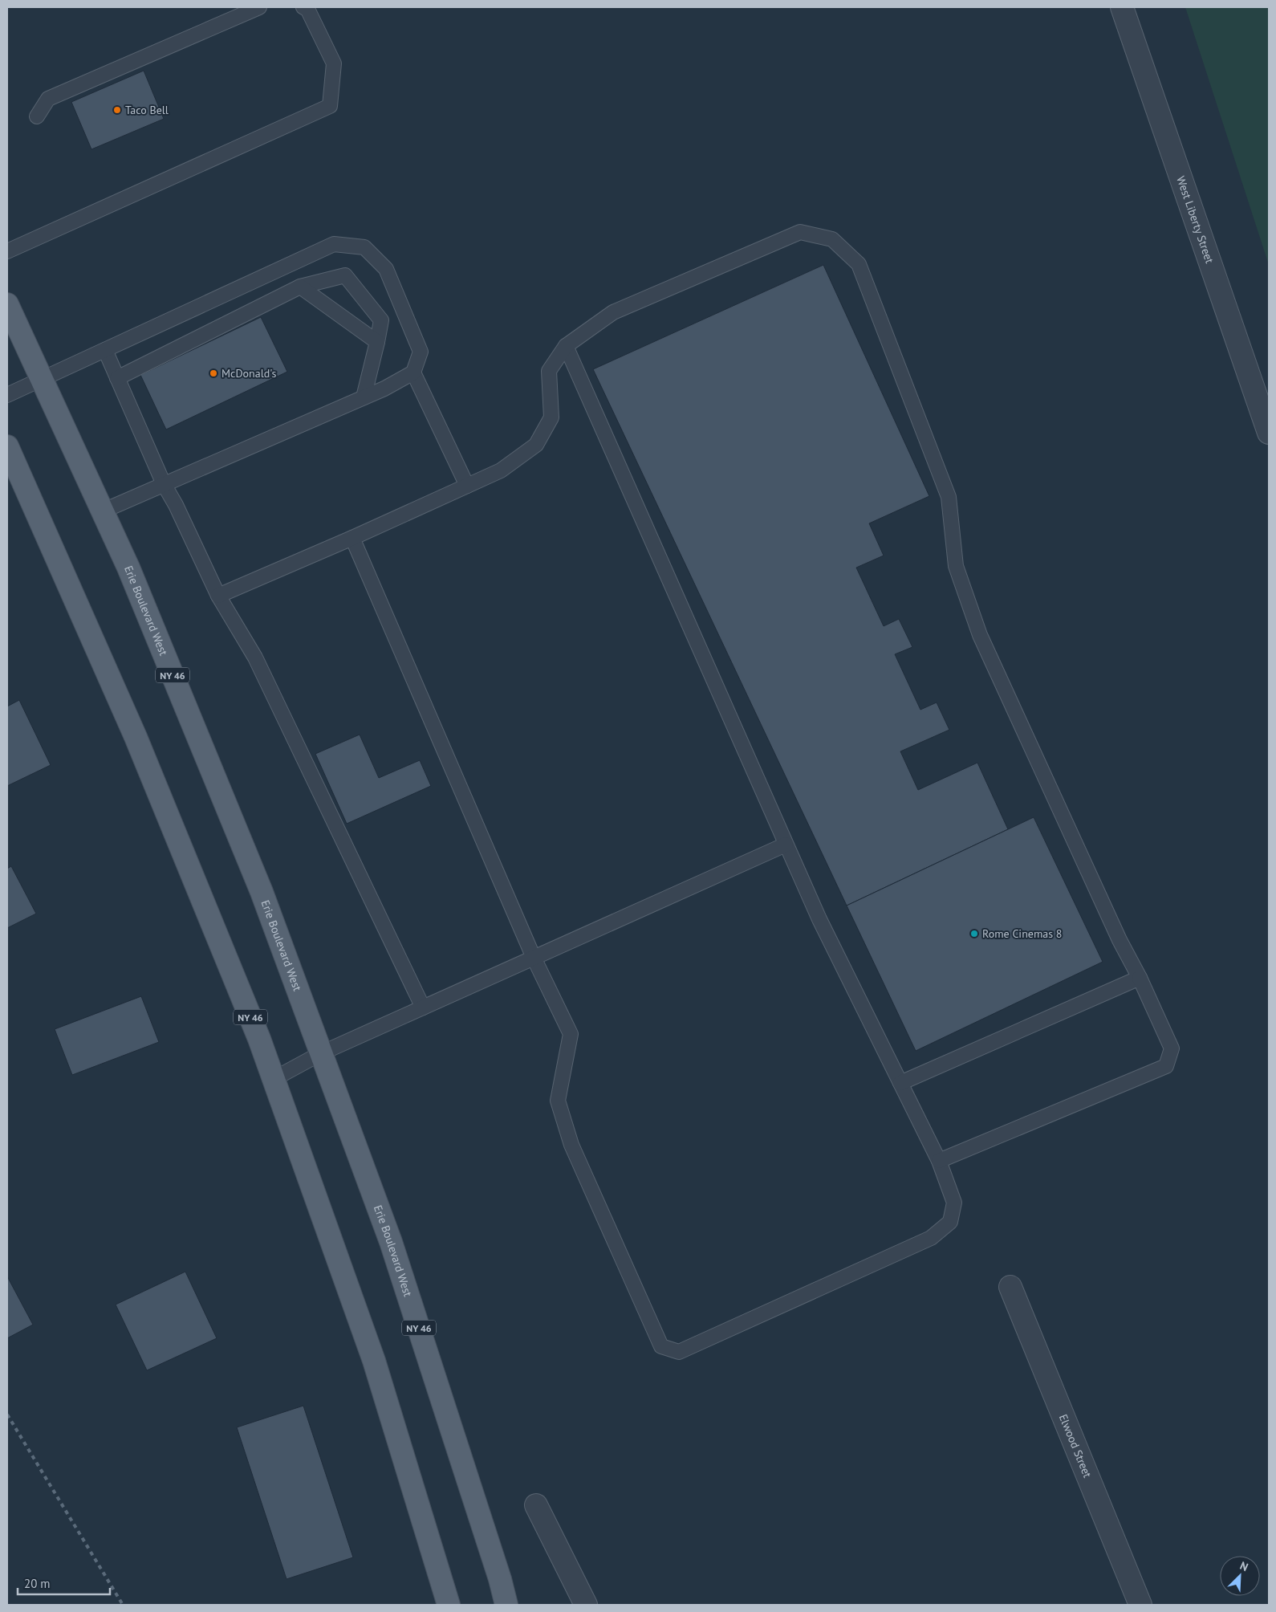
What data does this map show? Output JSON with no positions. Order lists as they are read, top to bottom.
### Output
{
  "streets": {
    "main road": ["Erie Boulevard West", "NY 46"],
    "street": ["West Liberty Street", "Elwood Street"]
  },
  "places": ["Taco Bell", "McDonald's", "Rome Cinemas 8"],
  "scale_bar": "20 m",
  "north": "top right"
}
